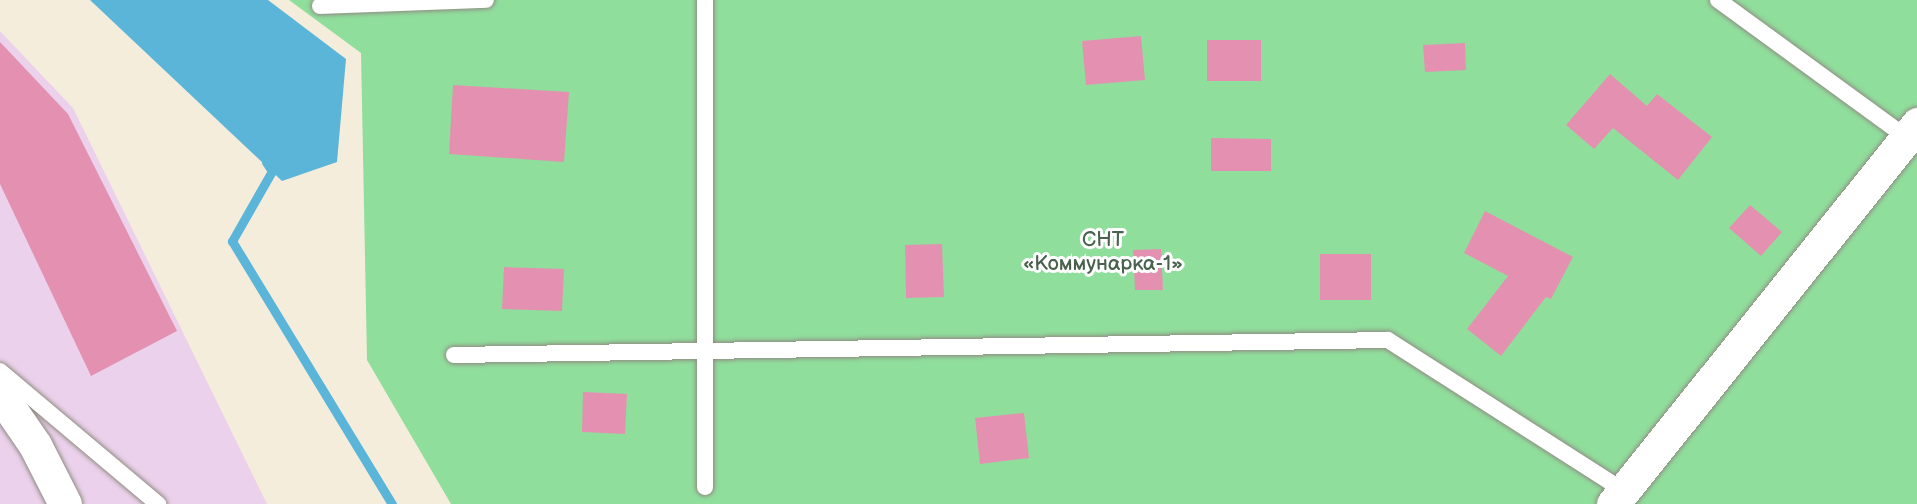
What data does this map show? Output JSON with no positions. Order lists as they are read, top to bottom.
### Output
{
  "parks": ["СНТ «Коммунарка-1»"]
}
